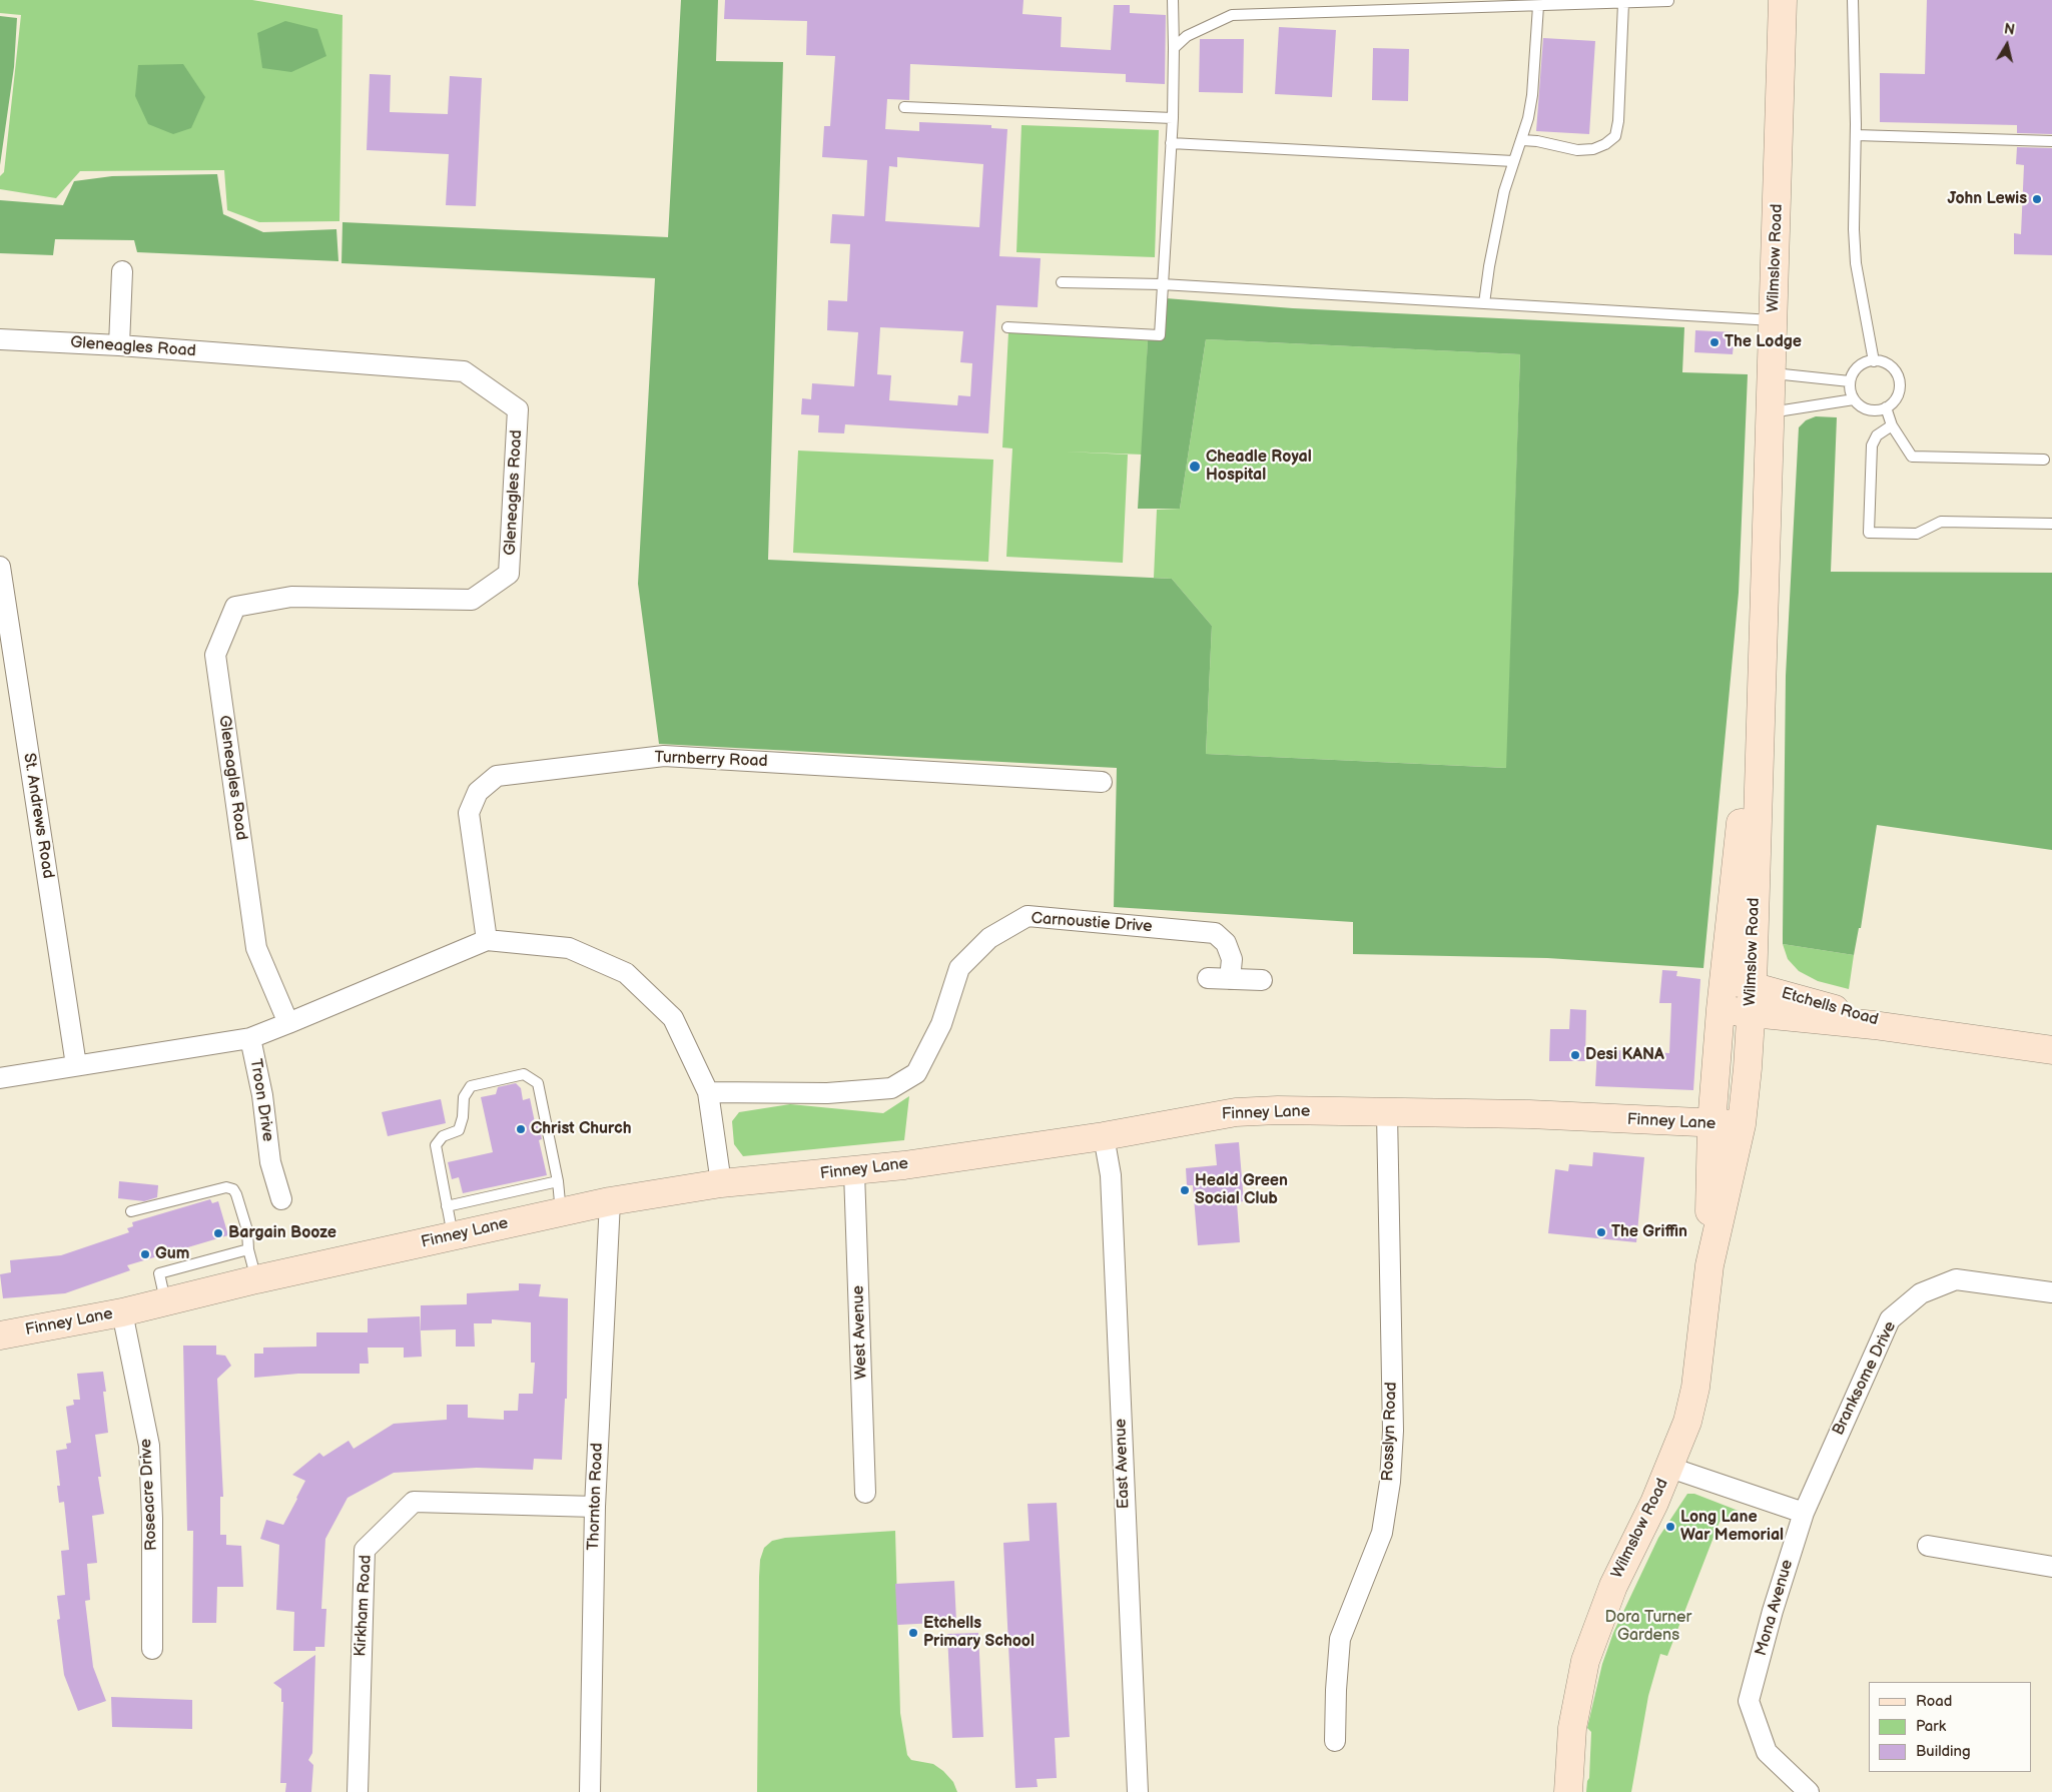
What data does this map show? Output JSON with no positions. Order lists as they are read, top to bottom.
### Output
{
  "streets": {
    "main road": ["Wilmslow Road", "Etchells Road", "Finney Lane"],
    "street": [
      "Gleneagles Road",
      "Turnberry Road",
      "St. Andrews Road",
      "Carnoustie Drive",
      "Troon Drive",
      "West Avenue",
      "Branksome Drive",
      "Rosslyn Road",
      "East Avenue",
      "Roseacre Drive",
      "Thornton Road",
      "Kirkham Road",
      "Mona Avenue"
    ]
  },
  "crossings": [
    ["Wilmslow Road", "Etchells Road"],
    ["Wilmslow Road", "Finney Lane"],
    ["Finney Lane", "West Avenue"],
    ["Finney Lane", "Rosslyn Road"],
    ["Finney Lane", "East Avenue"],
    ["Finney Lane", "Roseacre Drive"],
    ["Finney Lane", "Thornton Road"],
    ["Branksome Drive", "Mona Avenue"],
    ["Thornton Road", "Kirkham Road"]
  ],
  "parks": ["Dora Turner Gardens"],
  "places": [
    "John Lewis",
    "The Lodge",
    "Cheadle Royal Hospital",
    "Desi KANA",
    "Christ Church",
    "Heald Green Social Club",
    "The Griffin",
    "Bargain Booze",
    "Gum",
    "Long Lane War Memorial",
    "Etchells Primary School"
  ],
  "legend": ["Road", "Park", "Building"],
  "north": "top"
}
